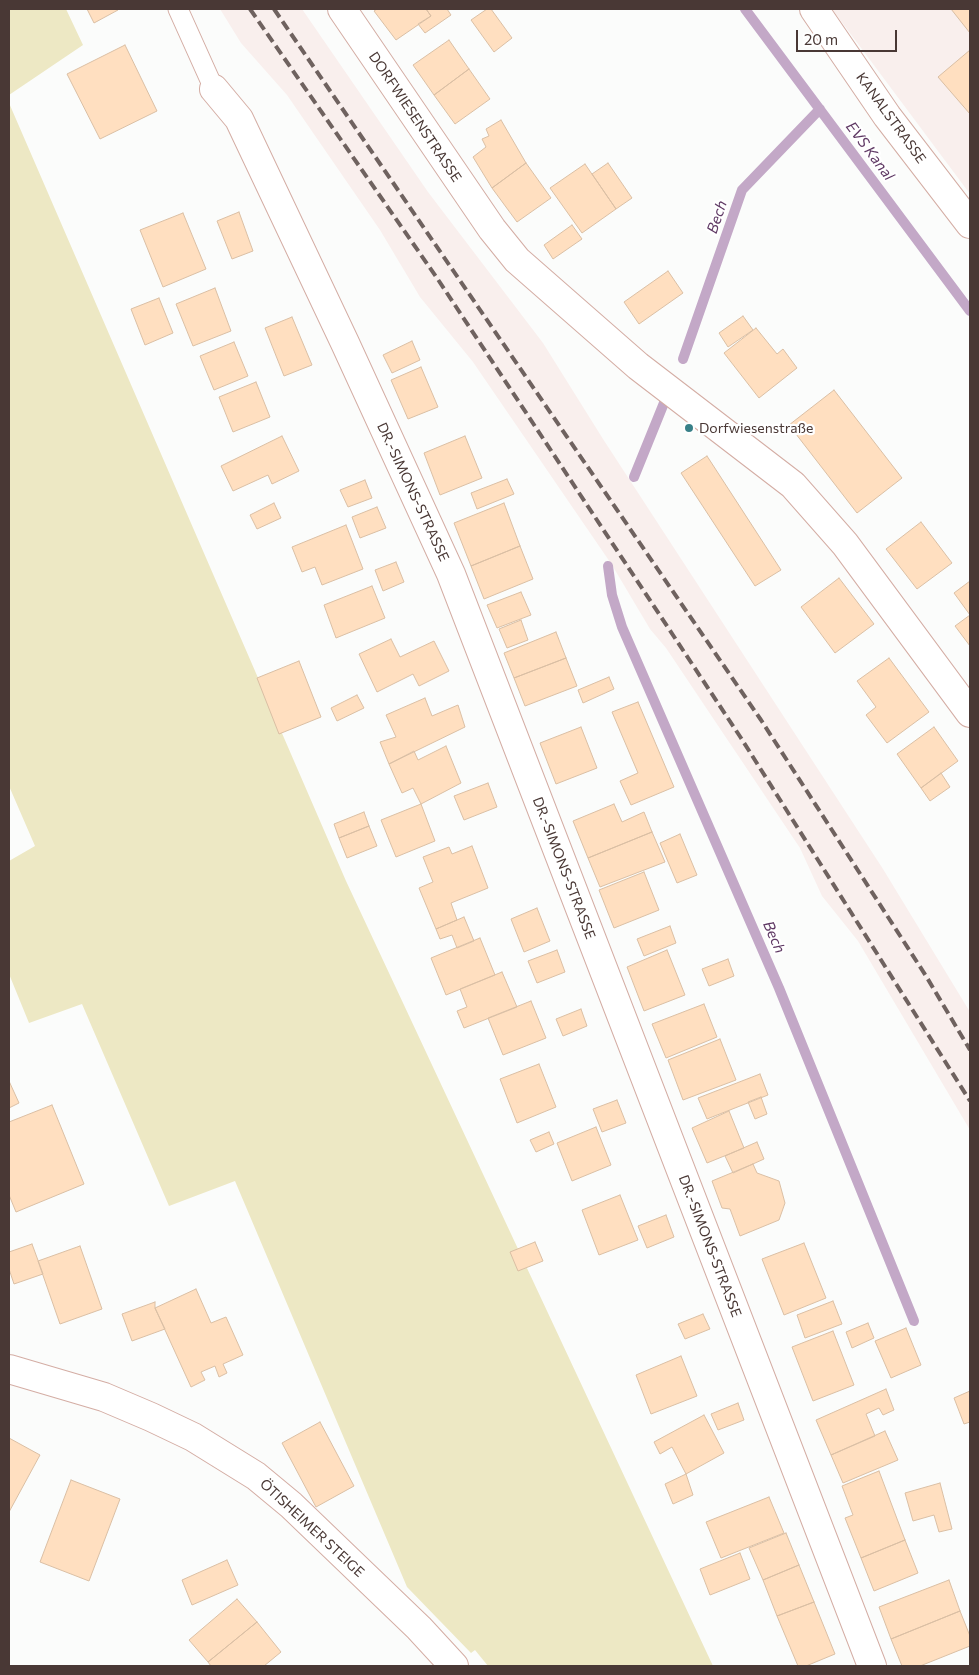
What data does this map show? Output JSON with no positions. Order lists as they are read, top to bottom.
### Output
{
  "streets": {
    "street": [
      "DORFWIESENSTRASSE",
      "KANALSTRASSE",
      "DR.-SIMONS-STRASSE",
      "ÖTISHEIMER STEIGE"
    ]
  },
  "water": ["EVS Kanal", "Bech"],
  "places": ["Dorfwiesenstraße"],
  "scale_bar": "20 m"
}
